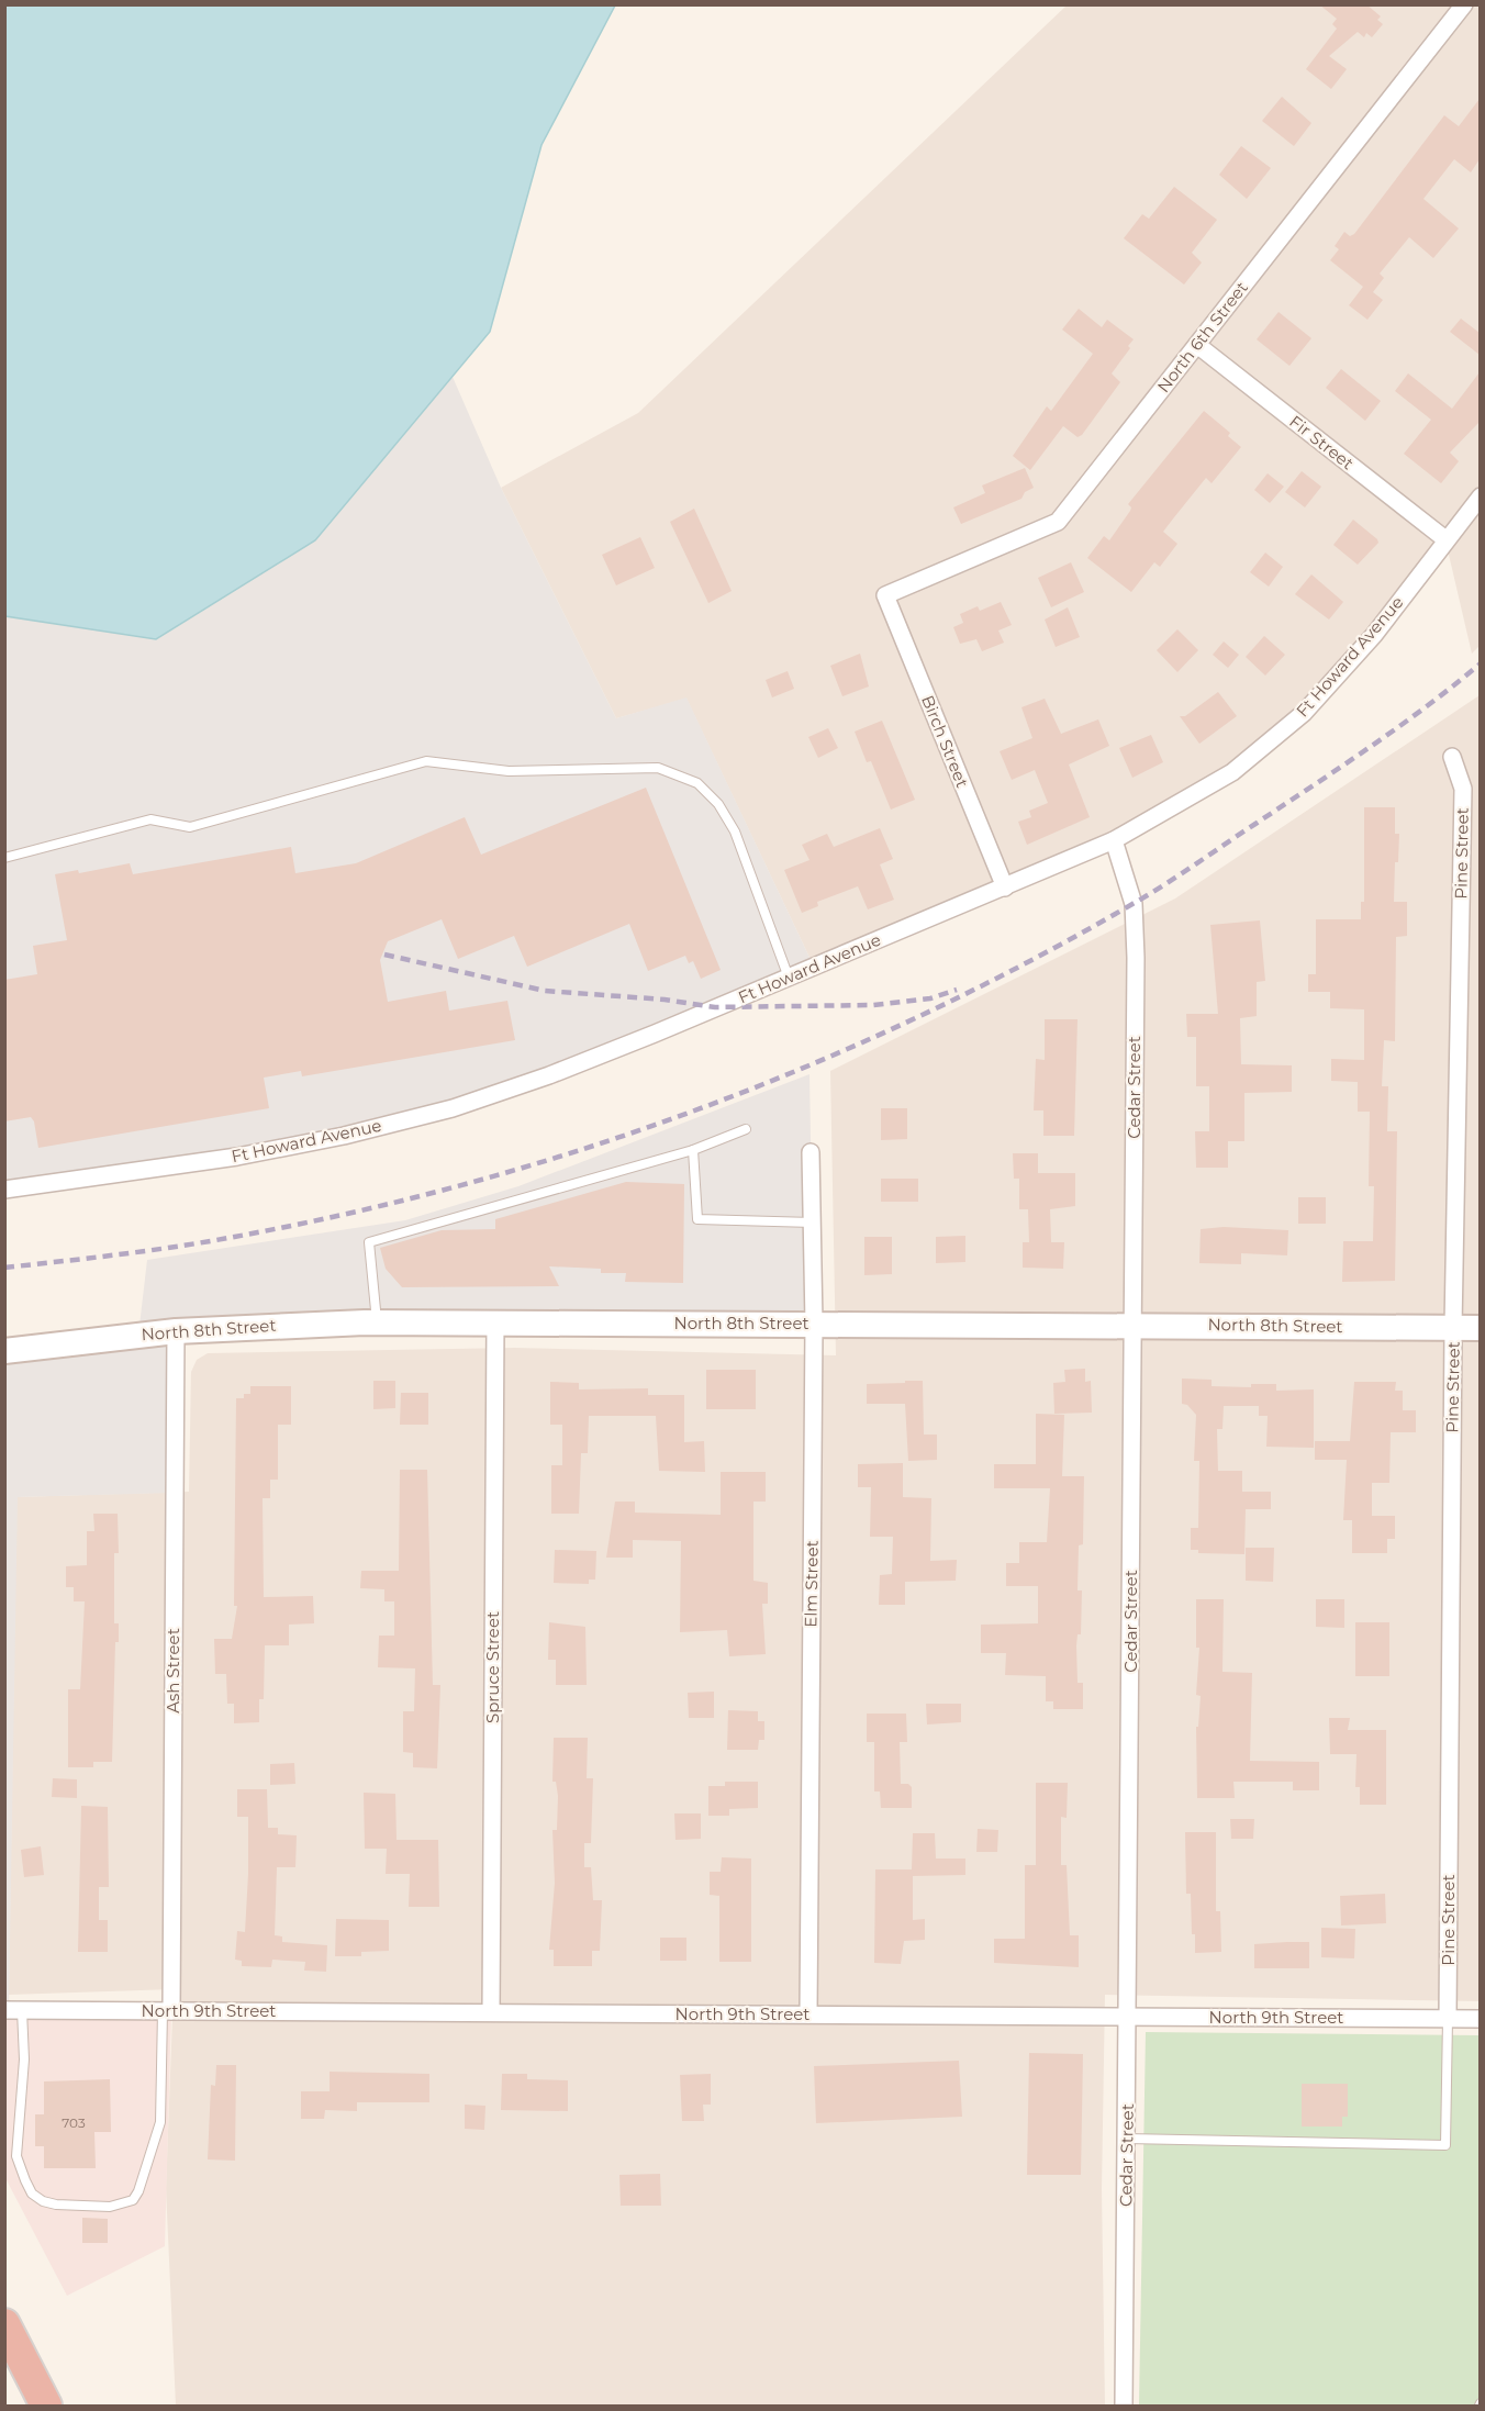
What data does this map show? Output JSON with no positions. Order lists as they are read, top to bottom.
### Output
{
  "streets": {
    "main road": ["North 8th Street"],
    "street": [
      "North 6th Street",
      "Fir Street",
      "Ft Howard Avenue",
      "Birch Street",
      "Pine Street",
      "Cedar Street",
      "Elm Street",
      "Spruce Street",
      "Ash Street",
      "North 9th Street"
    ]
  },
  "crossings": [
    ["North 6th Street", "Fir Street"],
    ["North 6th Street", "Birch Street"],
    ["Fir Street", "Ft Howard Avenue"],
    ["Ft Howard Avenue", "Birch Street"],
    ["Ft Howard Avenue", "Cedar Street"],
    ["Pine Street", "North 8th Street"],
    ["Pine Street", "North 9th Street"],
    ["Cedar Street", "North 8th Street"],
    ["Cedar Street", "North 9th Street"],
    ["North 8th Street", "Elm Street"],
    ["North 8th Street", "Spruce Street"],
    ["North 8th Street", "Ash Street"],
    ["Elm Street", "North 9th Street"],
    ["Spruce Street", "North 9th Street"],
    ["Ash Street", "North 9th Street"]
  ],
  "house_numbers": ["703"]
}
